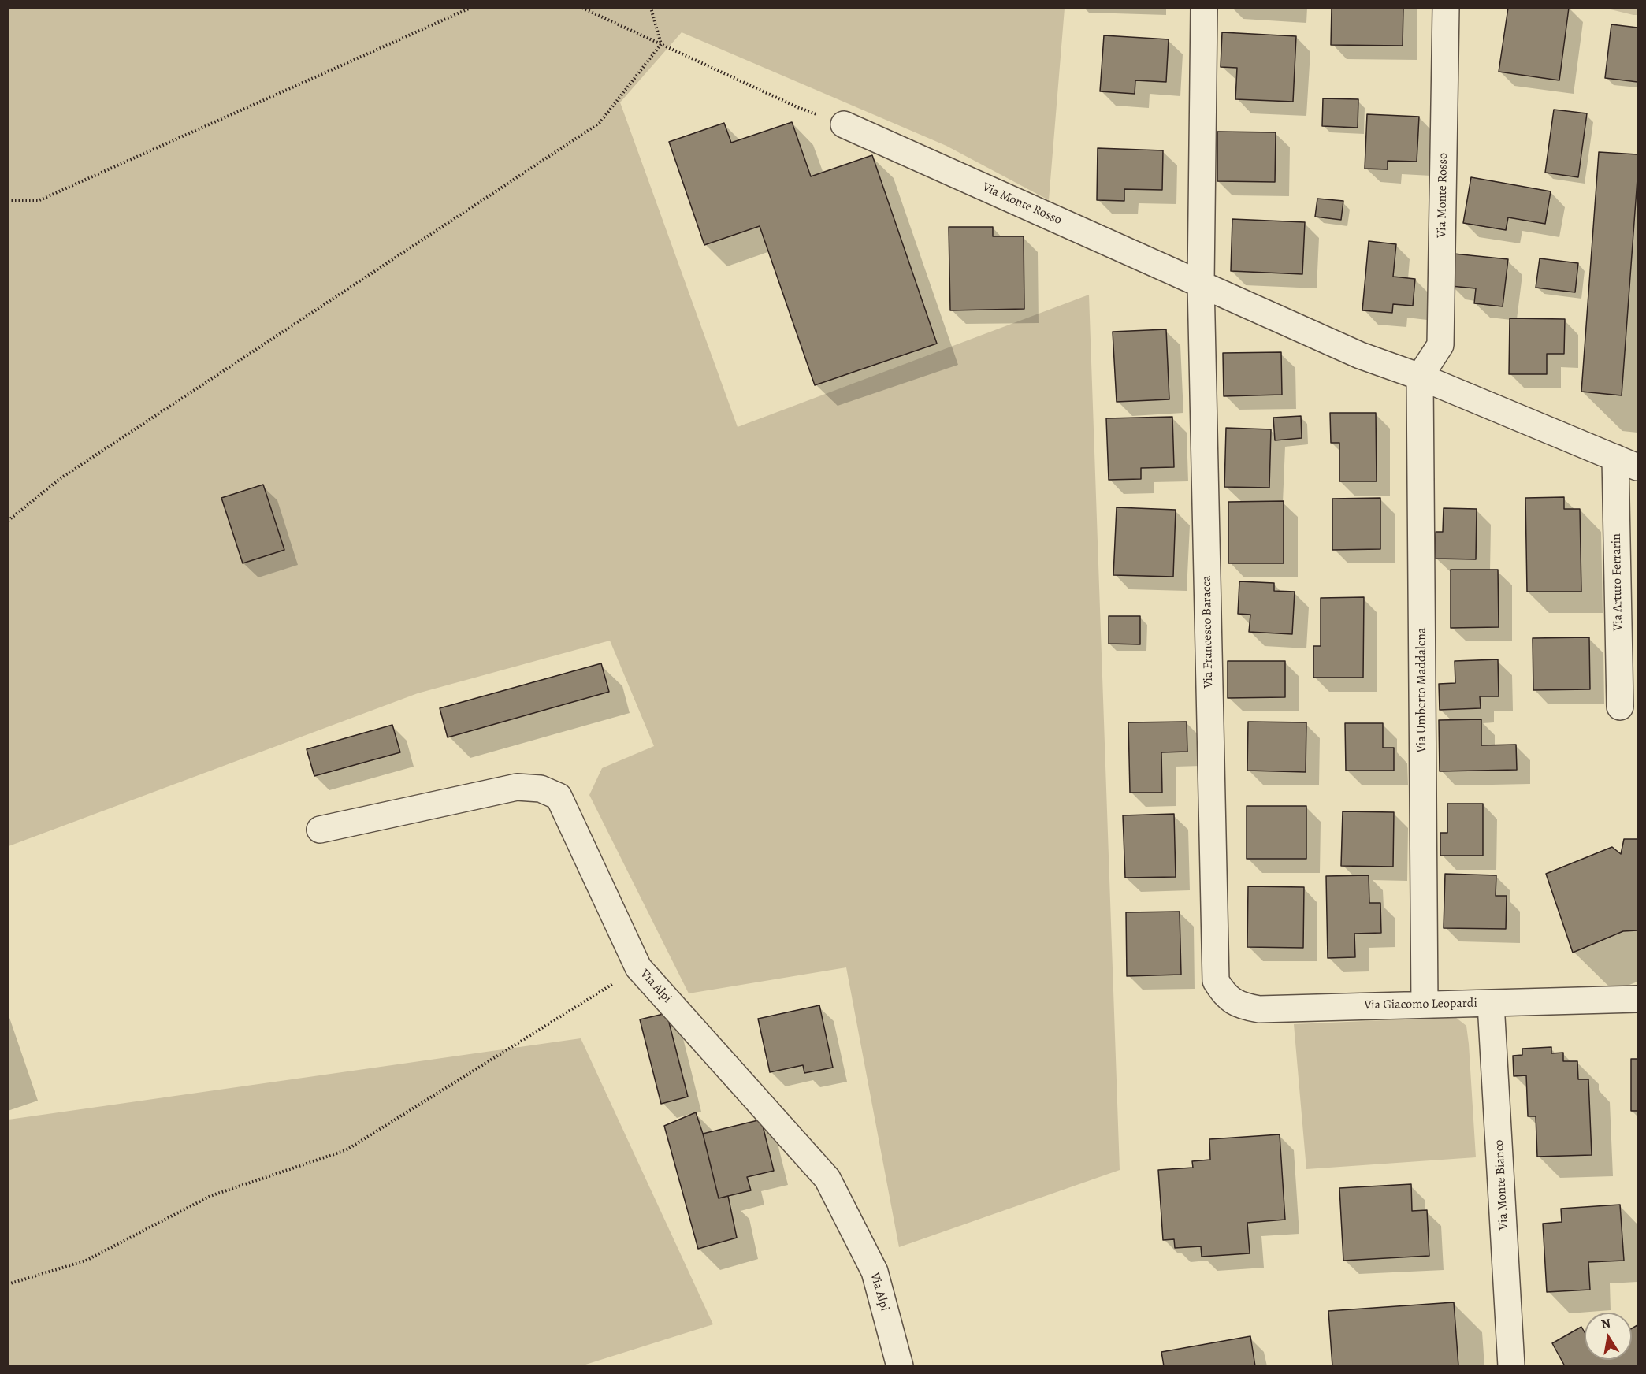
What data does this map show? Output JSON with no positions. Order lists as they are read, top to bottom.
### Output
{
  "streets": {
    "street": [
      "Via Monte Rosso",
      "Via Arturo Ferrarin",
      "Via Francesco Baracca",
      "Via Umberto Maddalena",
      "Via Alpi",
      "Via Giacomo Leopardi",
      "Via Monte Bianco"
    ]
  },
  "crossings": [
    ["Via Monte Rosso", "Via Arturo Ferrarin"],
    ["Via Monte Rosso", "Via Francesco Baracca"],
    ["Via Monte Rosso", "Via Umberto Maddalena"],
    ["Via Francesco Baracca", "Via Giacomo Leopardi"],
    ["Via Umberto Maddalena", "Via Giacomo Leopardi"],
    ["Via Giacomo Leopardi", "Via Monte Bianco"]
  ],
  "north": "top"
}
